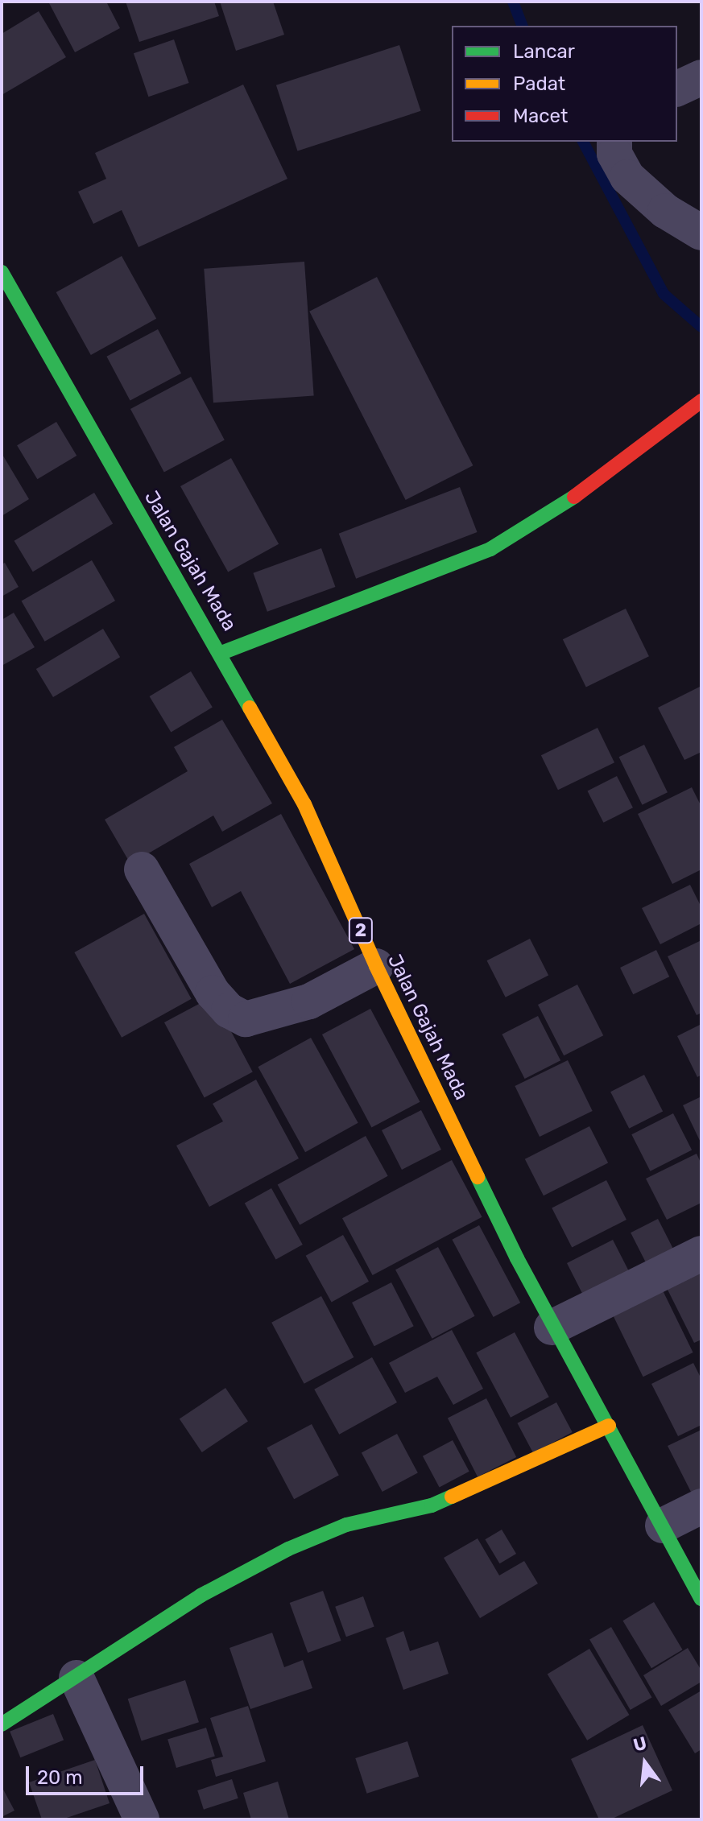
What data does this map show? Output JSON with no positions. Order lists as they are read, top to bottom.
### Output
{
  "streets": {
    "main road": ["Jalan Gajah Mada", "2"]
  },
  "legend": ["Lancar", "Padat", "Macet"],
  "scale_bar": "20 m",
  "north": "top"
}
